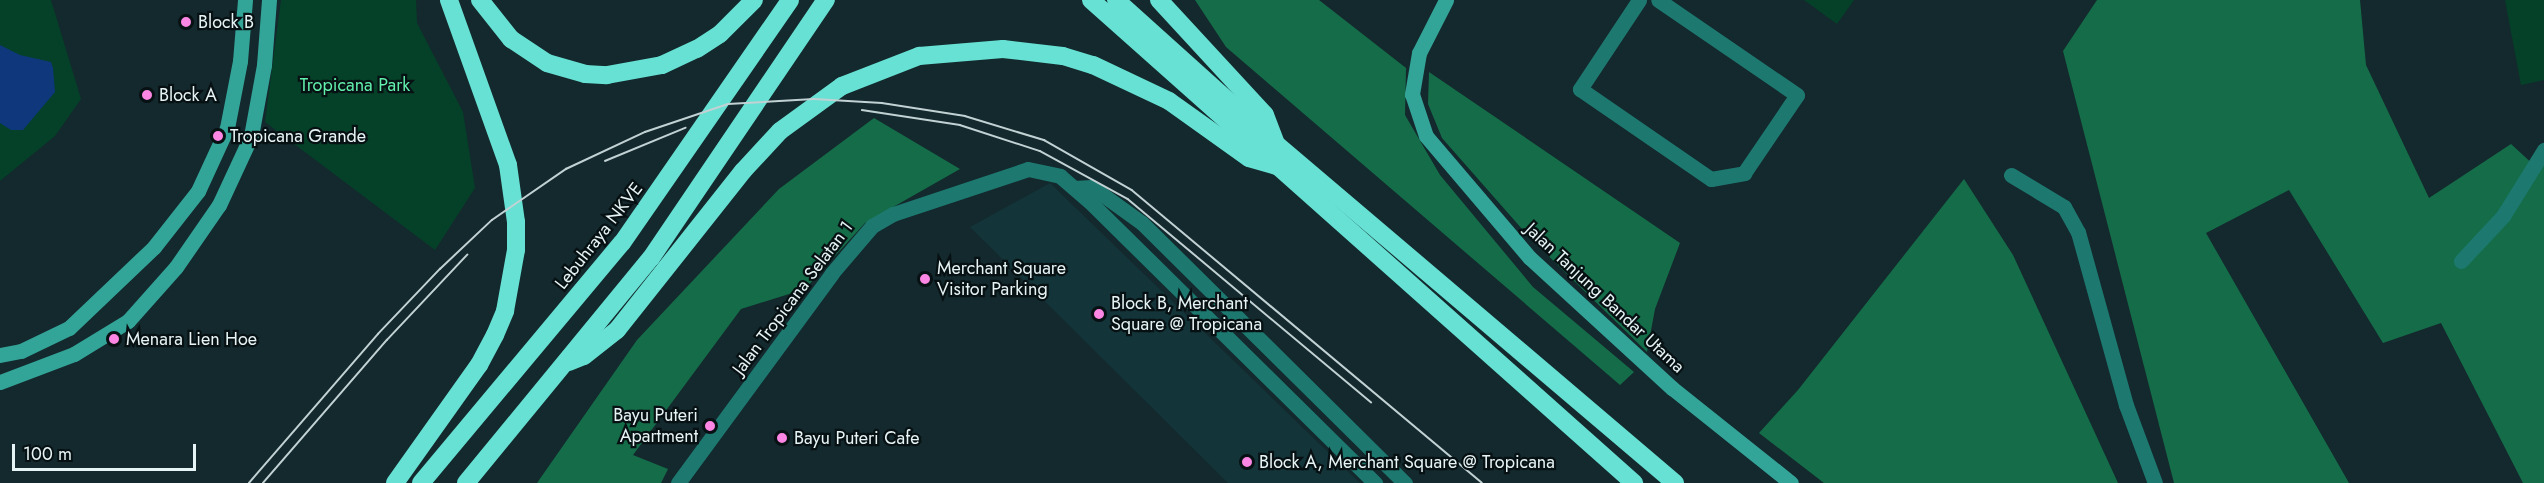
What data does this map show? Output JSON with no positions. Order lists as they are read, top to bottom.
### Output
{
  "streets": {
    "highway": ["Lebuhraya NKVE"],
    "main road": ["Jalan Tanjung Bandar Utama"],
    "street": ["Jalan Tropicana Selatan 1"]
  },
  "parks": ["Tropicana Park"],
  "places": [
    "Block B",
    "Block A",
    "Tropicana Grande",
    "Merchant Square Visitor Parking",
    "Block B, Merchant Square @ Tropicana",
    "Menara Lien Hoe",
    "Bayu Puteri Apartment",
    "Bayu Puteri Cafe",
    "Block A, Merchant Square @ Tropicana"
  ],
  "scale_bar": "100 m"
}
